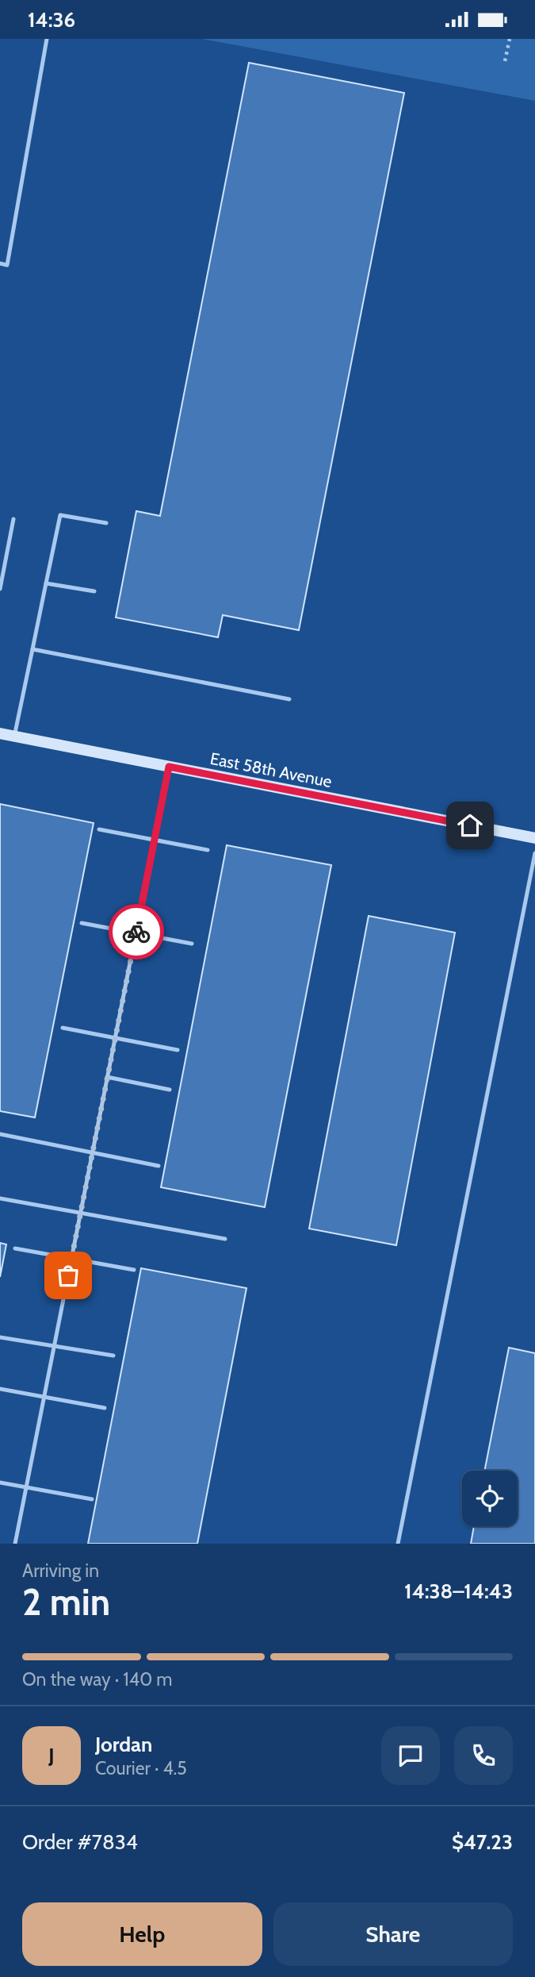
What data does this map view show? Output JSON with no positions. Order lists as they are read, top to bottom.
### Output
{
  "streets": {
    "street": ["East 58th Avenue"]
  },
  "page": {
    "status": "14:36",
    "heading": ["2 min", "Arriving in", "14:38–14:43"],
    "panel": [
      "Jordan",
      "Courier · 4.5",
      "Order #7834",
      "$47.23"
    ],
    "bar": "On the way · 140 m",
    "round": "J",
    "buttons": ["Help", "Share"]
  }
}
